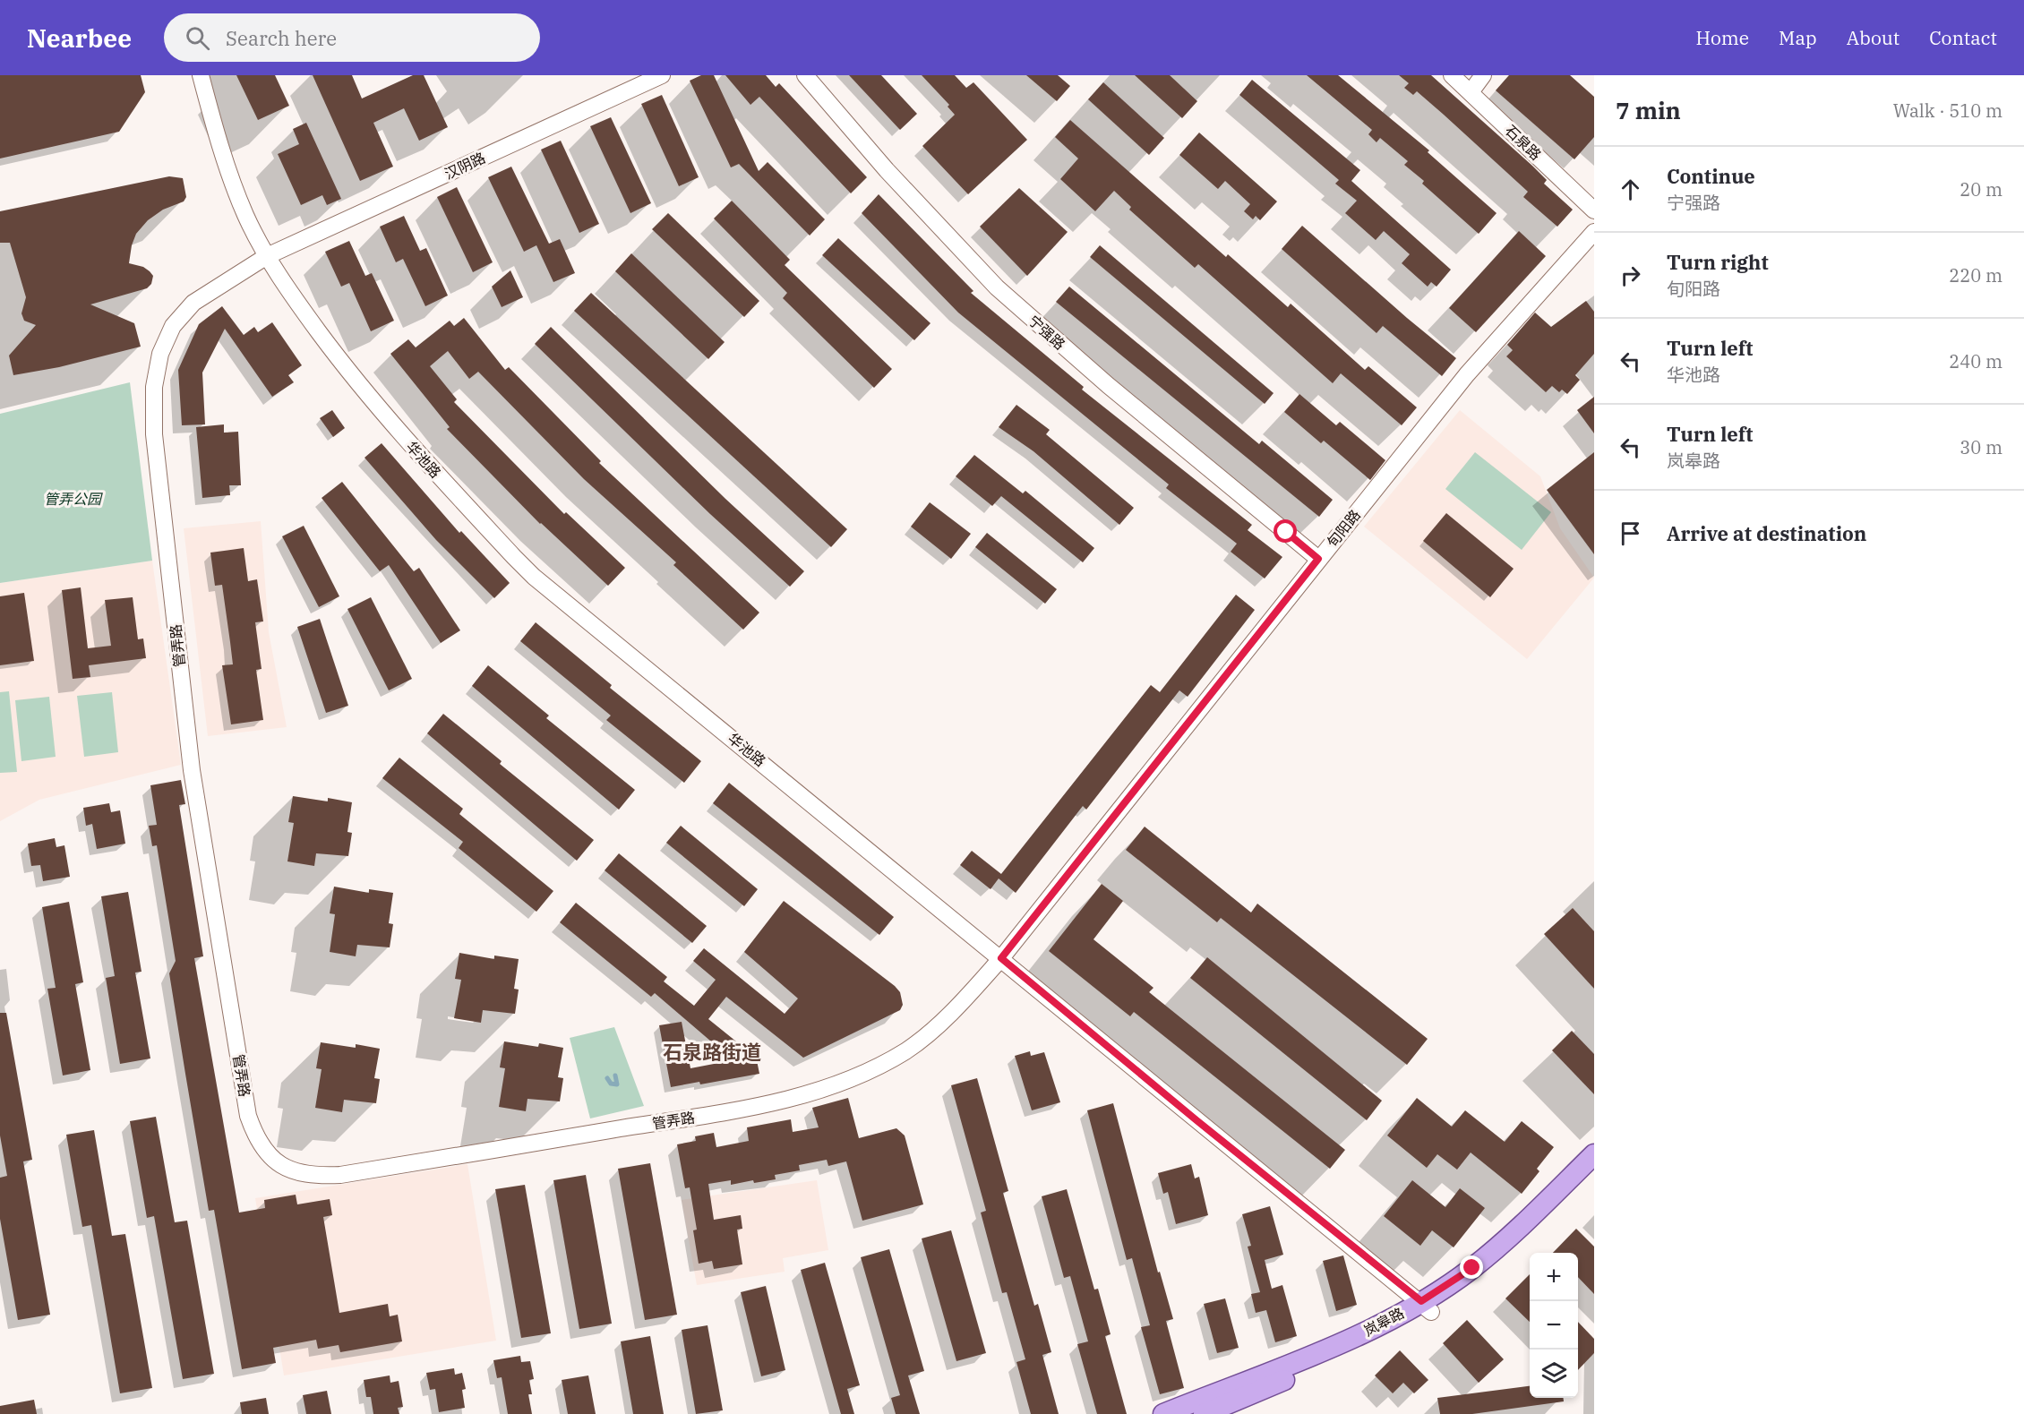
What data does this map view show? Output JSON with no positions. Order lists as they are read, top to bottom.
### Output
{
  "streets": {
    "main road": ["岚皋路"],
    "street": [
      "石泉路",
      "汉阴路",
      "宁强路",
      "华池路",
      "旬阳路",
      "管弄路"
    ]
  },
  "crossings": [
    ["汉阴路", "华池路"],
    ["汉阴路", "管弄路"],
    ["宁强路", "旬阳路"],
    ["华池路", "旬阳路"],
    ["华池路", "管弄路"],
    ["华池路", "岚皋路"],
    ["旬阳路", "管弄路"]
  ],
  "districts": ["石泉路街道"],
  "parks": ["管弄公园"],
  "page": {
    "header": "Nearbee",
    "search": "Search here",
    "nav": [
      "Home",
      "Map",
      "About",
      "Contact"
    ],
    "heading": ["7 min", "Walk · 510 m"],
    "list": [
      ["Continue", "宁强路", "20 m"],
      ["Turn right", "旬阳路", "220 m"],
      ["Turn left", "华池路", "240 m"],
      ["Turn left", "岚皋路", "30 m"],
      "Arrive at destination"
    ],
    "map_buttons": ["+", "−"]
  }
}
